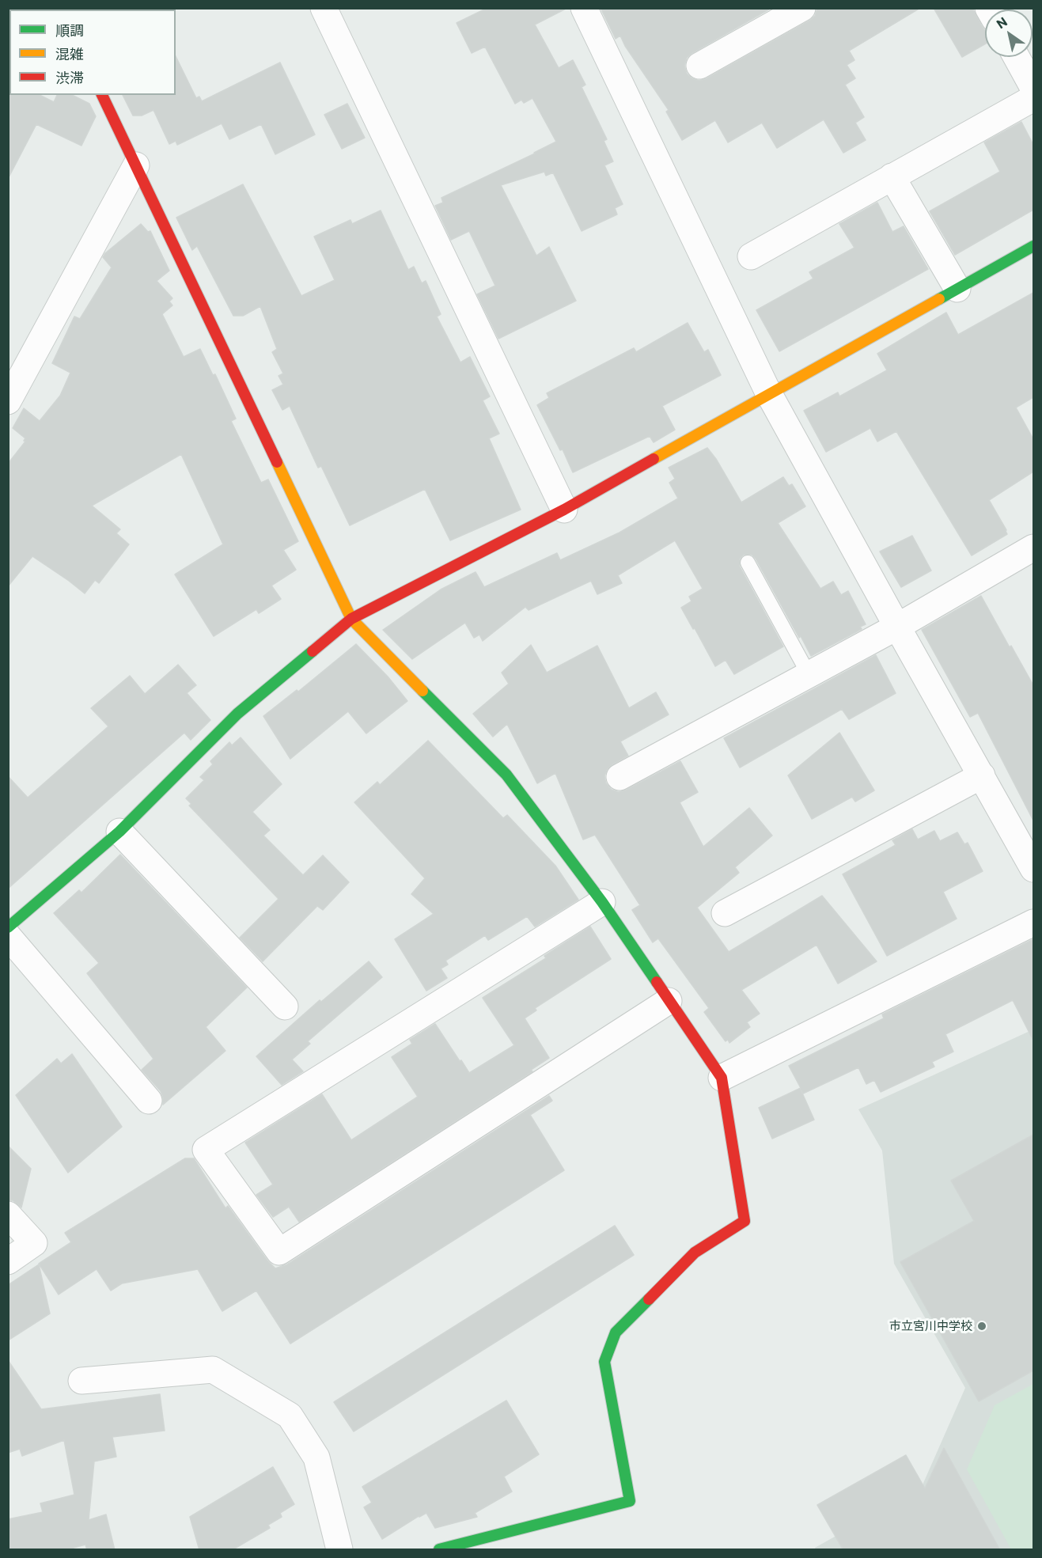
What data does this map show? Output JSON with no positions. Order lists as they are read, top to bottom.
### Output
{
  "places": ["市立宮川中学校"],
  "legend": ["順調", "混雑", "渋滞"],
  "north": "top left"
}
